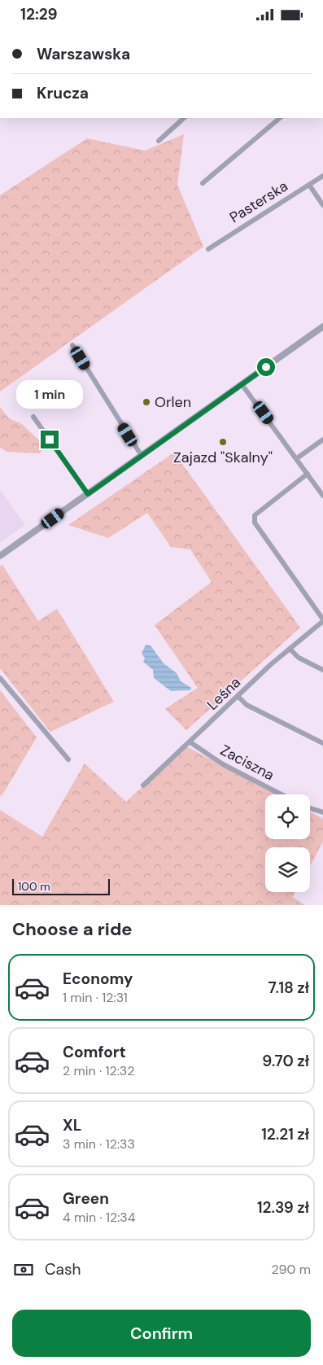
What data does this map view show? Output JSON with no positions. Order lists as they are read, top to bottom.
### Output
{
  "streets": {
    "street": ["Pasterska", "Leśna", "Zaciszna"]
  },
  "crossings": [
    ["Leśna", "Zaciszna"]
  ],
  "places": ["Orlen", "Zajazd \"Skalny\""],
  "scale_bar": "100 m",
  "page": {
    "status": "12:29",
    "banner": ["Warszawska", "Krucza"],
    "bubble": "1 min",
    "scale": "100 m",
    "heading": "Choose a ride",
    "list": [
      {
        "name": "Economy",
        "note": "1 min · 12:31",
        "value": "7.18 zł"
      },
      {
        "name": "Comfort",
        "note": "2 min · 12:32",
        "value": "9.70 zł"
      },
      {
        "name": "XL",
        "note": "3 min · 12:33",
        "value": "12.21 zł"
      },
      {
        "name": "Green",
        "note": "4 min · 12:34",
        "value": "12.39 zł"
      }
    ],
    "pay": ["Cash", "290 m"],
    "buttons": "Confirm"
  }
}
